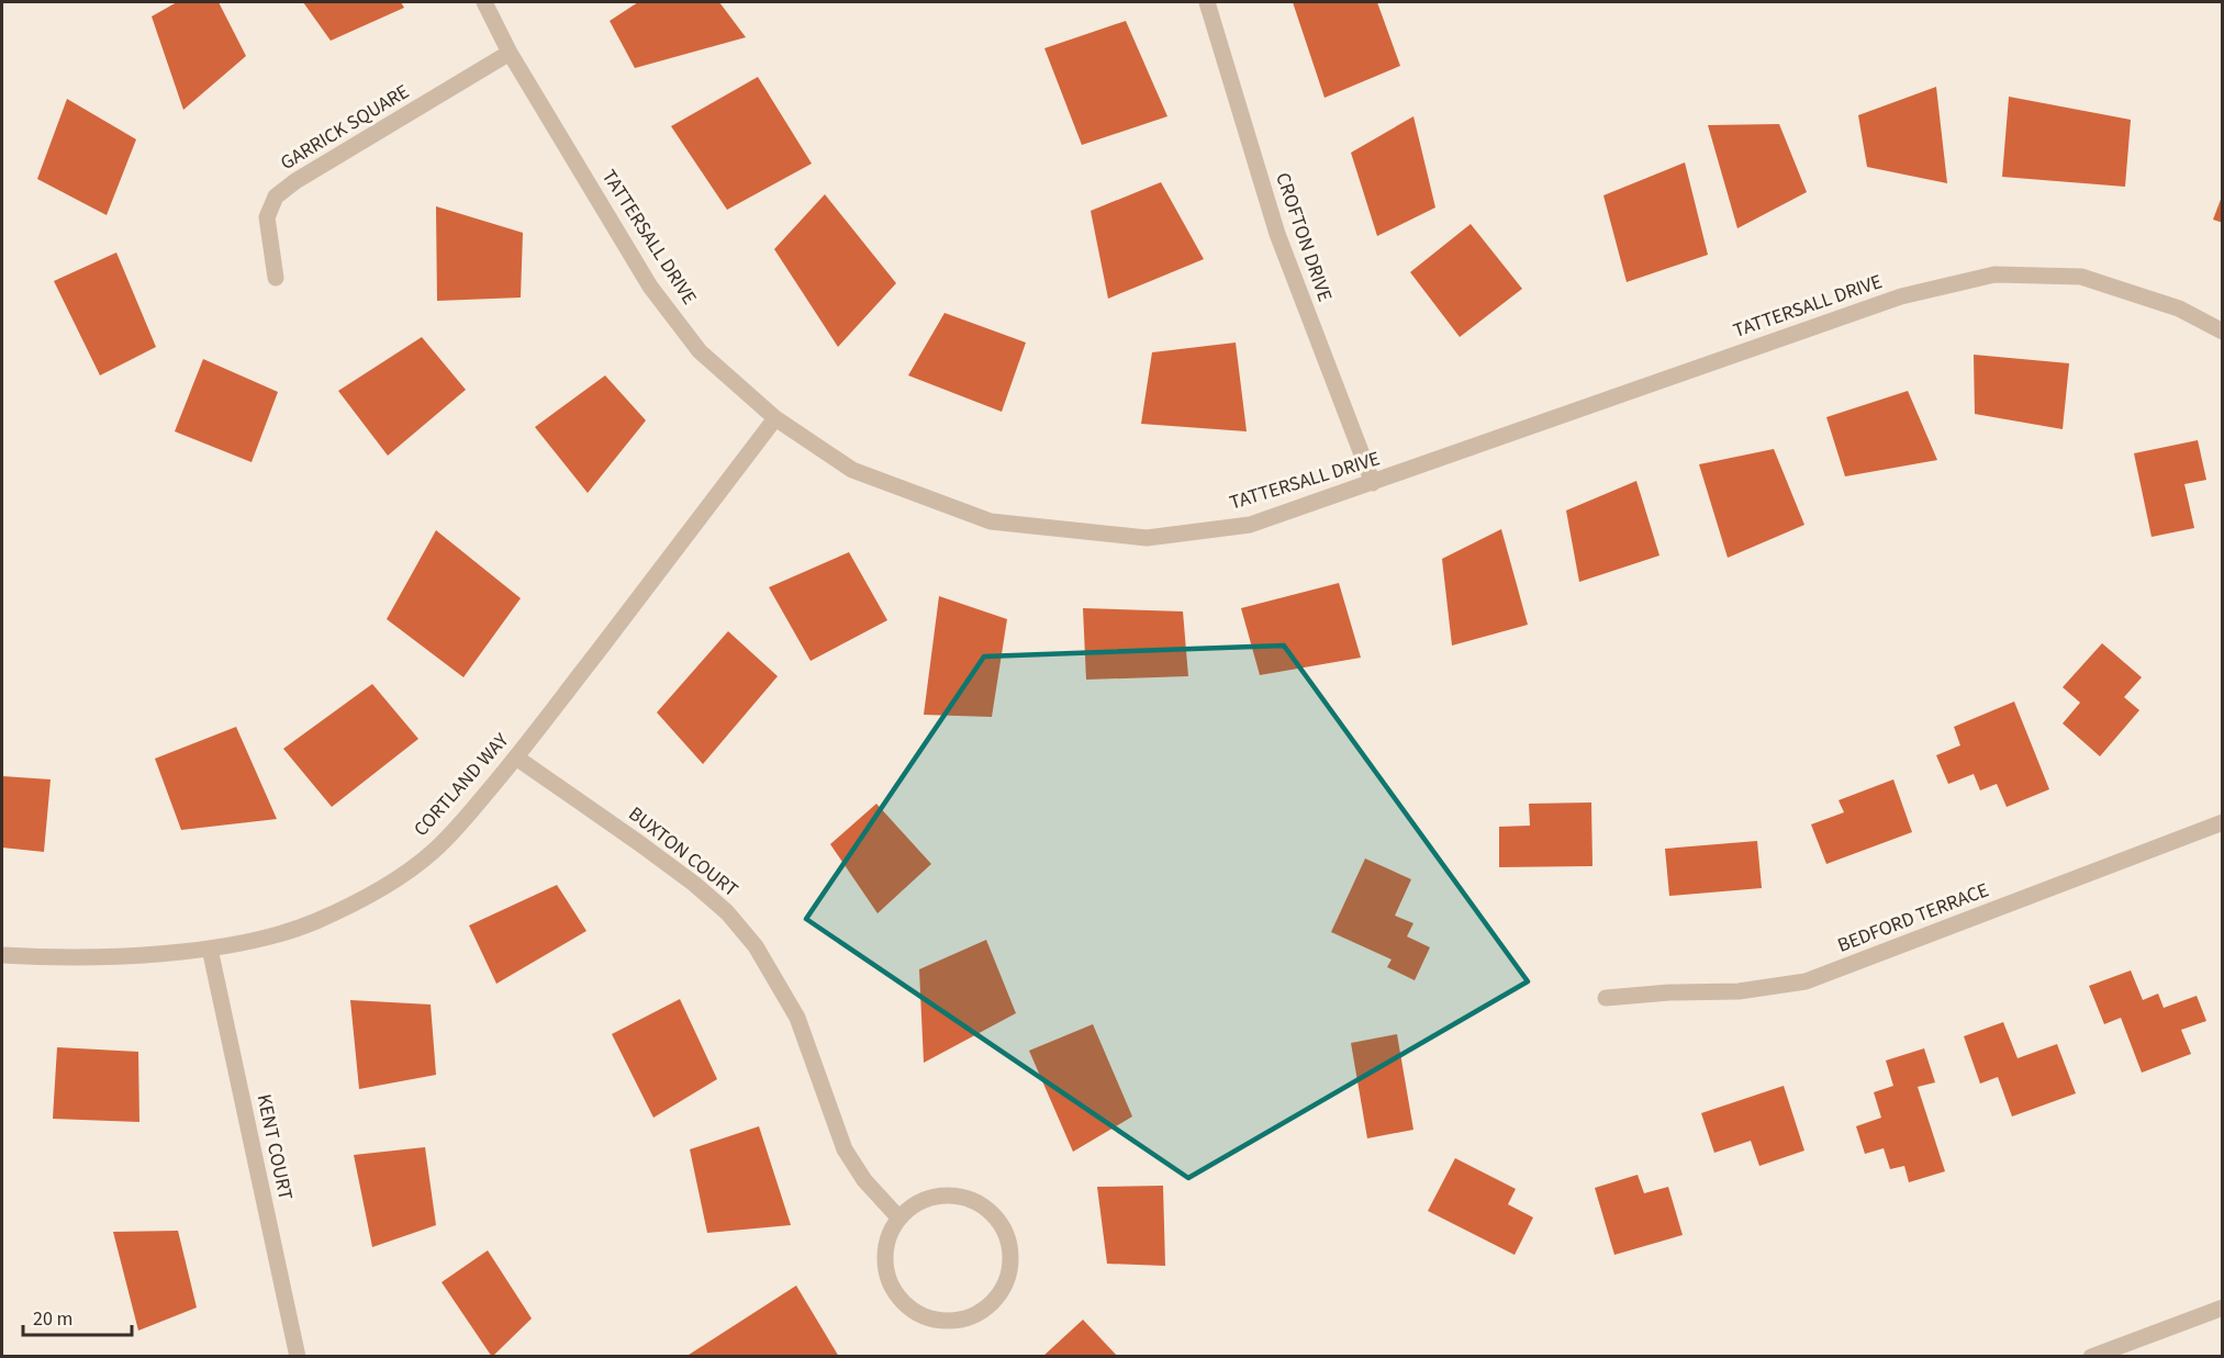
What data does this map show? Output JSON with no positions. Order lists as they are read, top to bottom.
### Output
{
  "streets": {
    "street": [
      "GARRICK SQUARE",
      "TATTERSALL DRIVE",
      "CROFTON DRIVE",
      "CORTLAND WAY",
      "BUXTON COURT",
      "BEDFORD TERRACE",
      "KENT COURT"
    ]
  },
  "crossings": [
    ["GARRICK SQUARE", "TATTERSALL DRIVE"],
    ["TATTERSALL DRIVE", "CROFTON DRIVE"],
    ["TATTERSALL DRIVE", "CORTLAND WAY"],
    ["CORTLAND WAY", "BUXTON COURT"],
    ["CORTLAND WAY", "KENT COURT"]
  ],
  "scale_bar": "20 m"
}
